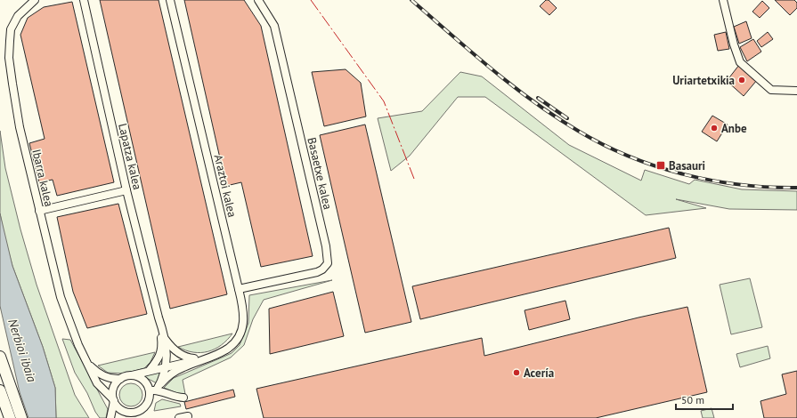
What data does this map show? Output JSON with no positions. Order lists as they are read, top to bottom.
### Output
{
  "streets": {
    "street": [
      "Lapatza kalea",
      "Basaetxe kalea",
      "Ibarra kalea",
      "Araztoi kalea"
    ]
  },
  "crossings": [
    ["Basaetxe kalea", "Araztoi kalea"]
  ],
  "water": ["Nerbioi ibaia"],
  "places": {
    "other": ["Uriartetxikia", "Anbe", "Acería"],
    "transit": ["Basauri"]
  },
  "scale_bar": "50 m"
}
